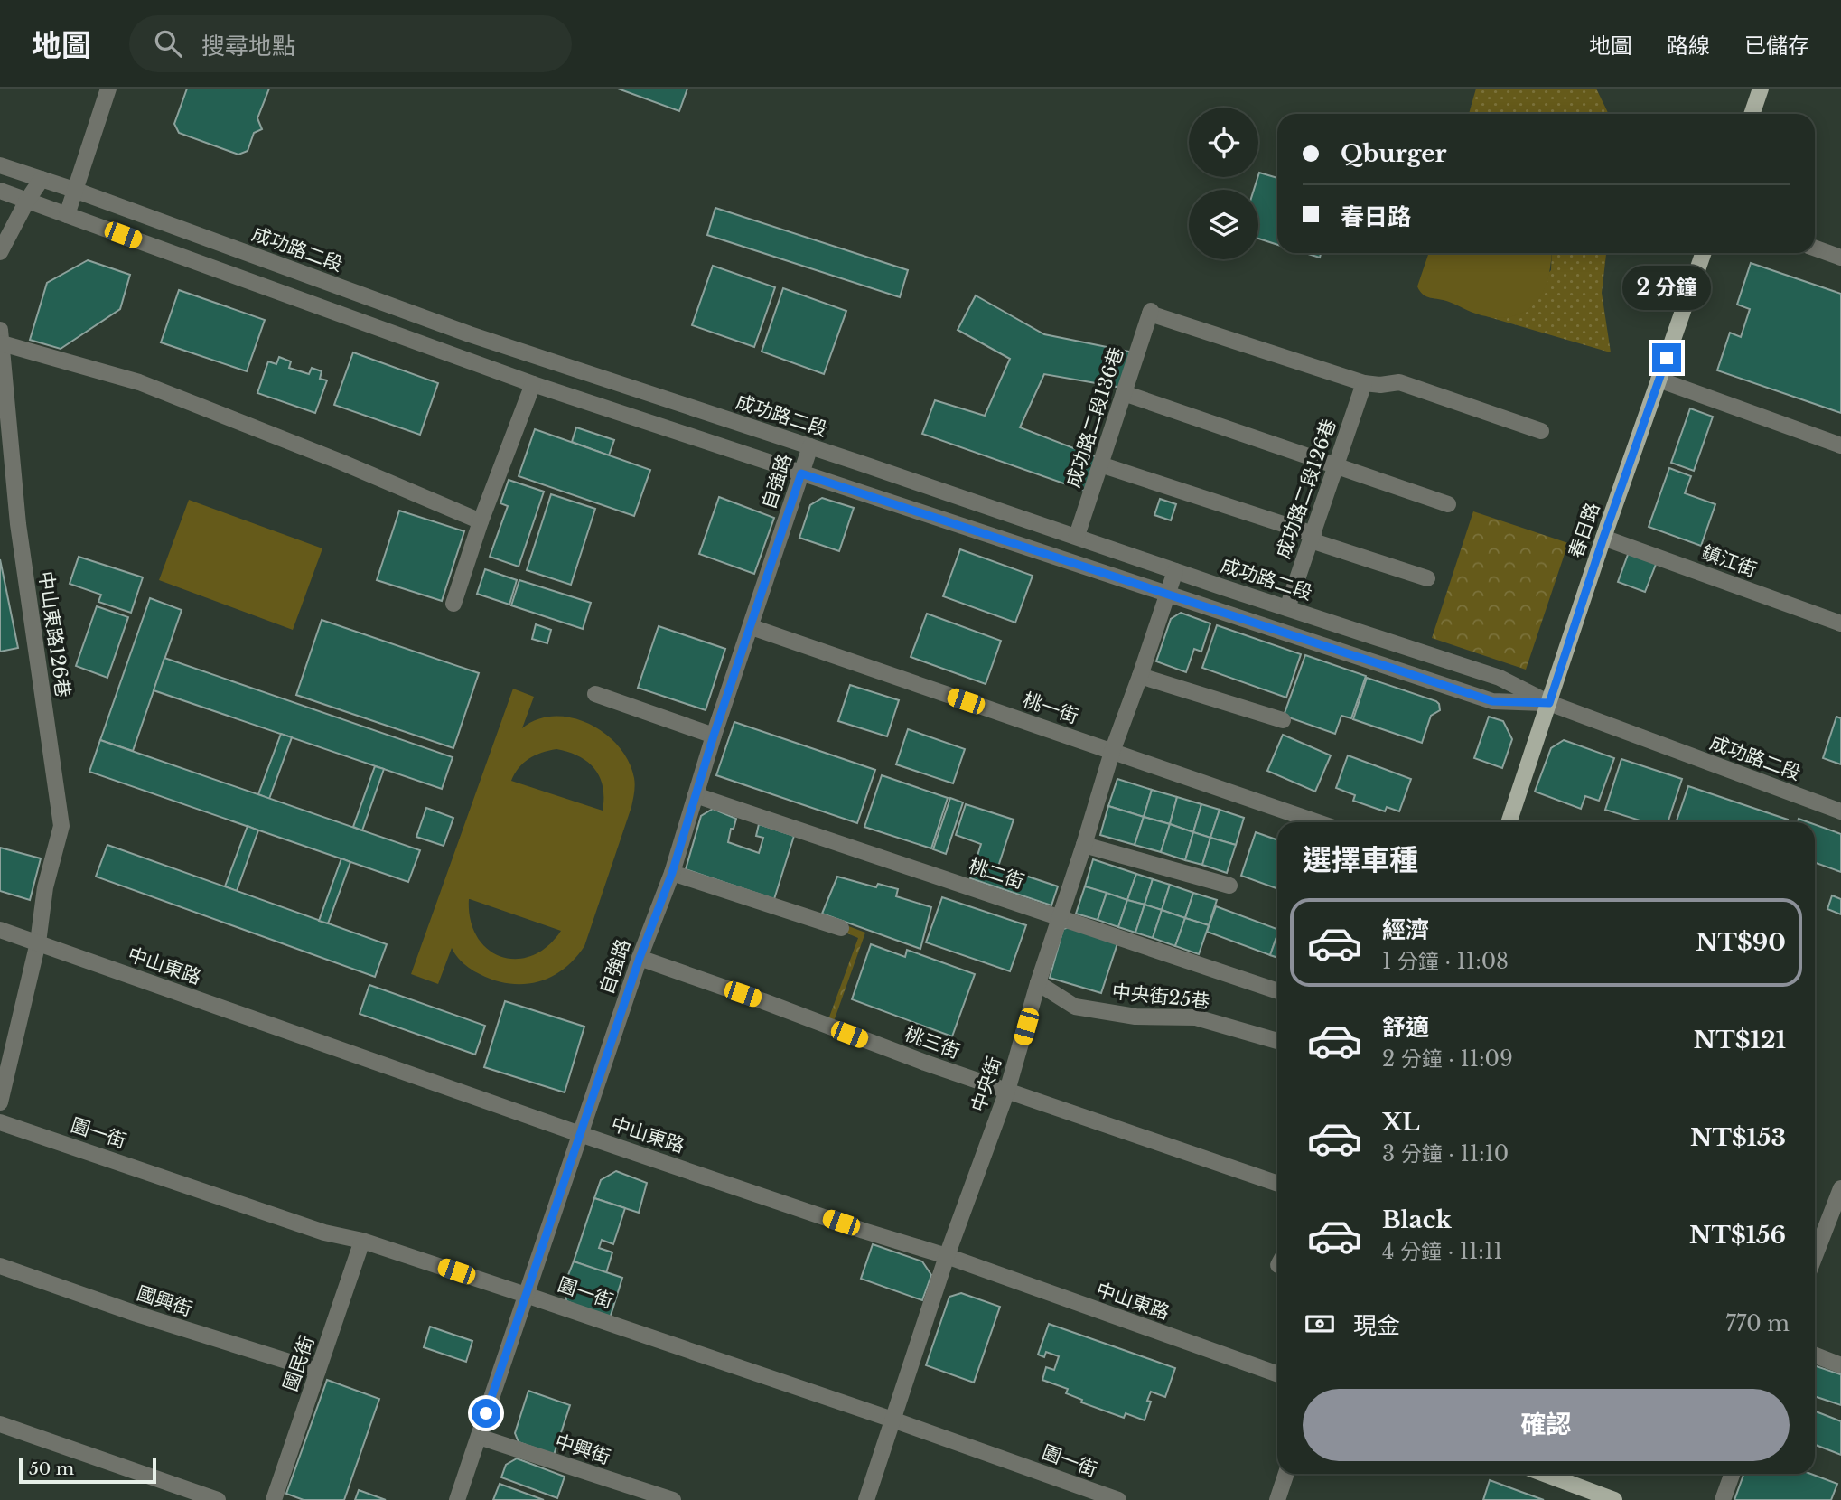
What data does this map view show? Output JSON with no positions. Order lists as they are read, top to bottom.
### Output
{
  "streets": {
    "main road": ["春日路"],
    "street": [
      "成功路二段",
      "成功路二段136巷",
      "自強路",
      "成功路二段126巷",
      "鎮江街",
      "中山東路126巷",
      "桃一街",
      "桃二街",
      "中山東路",
      "中央街25巷",
      "桃三街",
      "中央街",
      "園一街",
      "國興街",
      "國民街",
      "中興街"
    ]
  },
  "crossings": [
    ["成功路二段", "成功路二段136巷"],
    ["成功路二段", "自強路"],
    ["成功路二段", "成功路二段126巷"],
    ["成功路二段", "春日路"],
    ["成功路二段", "中央街"],
    ["成功路二段136巷", "成功路二段126巷"],
    ["自強路", "桃一街"],
    ["自強路", "桃二街"],
    ["自強路", "中山東路"],
    ["自強路", "桃三街"],
    ["自強路", "園一街"],
    ["自強路", "中興街"],
    ["春日路", "鎮江街"],
    ["中山東路126巷", "中山東路"],
    ["桃一街", "中央街"],
    ["桃二街", "中央街"],
    ["中山東路", "中央街"],
    ["中央街25巷", "中央街"],
    ["桃三街", "中央街"],
    ["中央街", "園一街"],
    ["園一街", "國民街"],
    ["國興街", "國民街"]
  ],
  "scale_bar": "50 m",
  "page": {
    "header": "地圖",
    "search": "搜尋地點",
    "nav": ["地圖", "路線", "已儲存"],
    "banner": ["Qburger", "春日路"],
    "bubble": "2 分鐘",
    "heading": "選擇車種",
    "list": [
      {
        "name": "經濟",
        "note": "1 分鐘 · 11:08",
        "value": "NT$90"
      },
      {
        "name": "舒適",
        "note": "2 分鐘 · 11:09",
        "value": "NT$121"
      },
      {
        "name": "XL",
        "note": "3 分鐘 · 11:10",
        "value": "NT$153"
      },
      {
        "name": "Black",
        "note": "4 分鐘 · 11:11",
        "value": "NT$156"
      }
    ],
    "pay": ["現金", "770 m"],
    "buttons": "確認",
    "scale": "50 m"
  }
}
